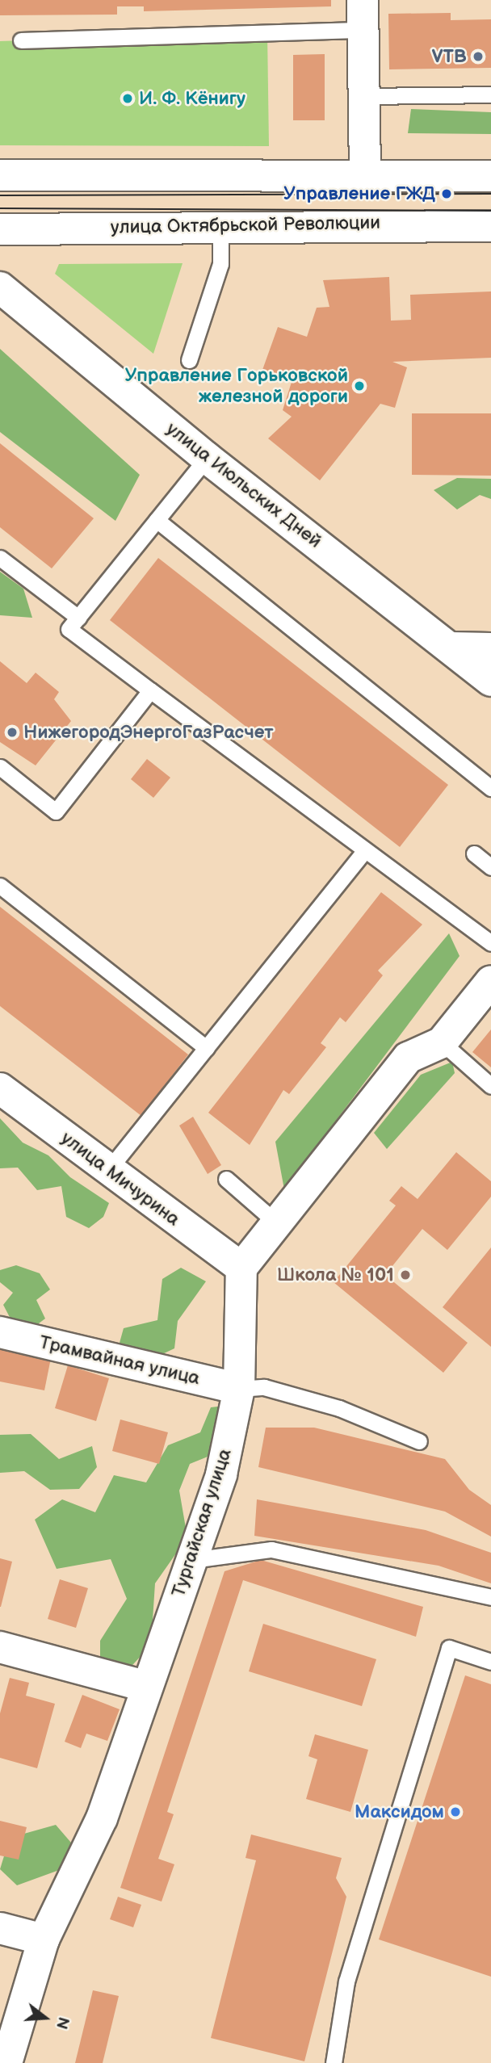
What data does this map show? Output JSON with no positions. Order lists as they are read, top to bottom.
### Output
{
  "streets": {
    "street": [
      "улица Октябрьской Революции",
      "улица Июльских Дней",
      "улица Мичурина",
      "Трамвайная улица",
      "Тургайская улица"
    ]
  },
  "crossings": [
    ["улица Мичурина", "Тургайская улица"],
    ["Трамвайная улица", "Тургайская улица"]
  ],
  "places": [
    "VTB",
    "И. Ф. Кёнигу",
    "Управление ГЖД",
    "Управление Горьковской железной дороги",
    "НижегородЭнергоГазРасчет",
    "Школа № 101",
    "Максидом"
  ],
  "north": "right"
}
